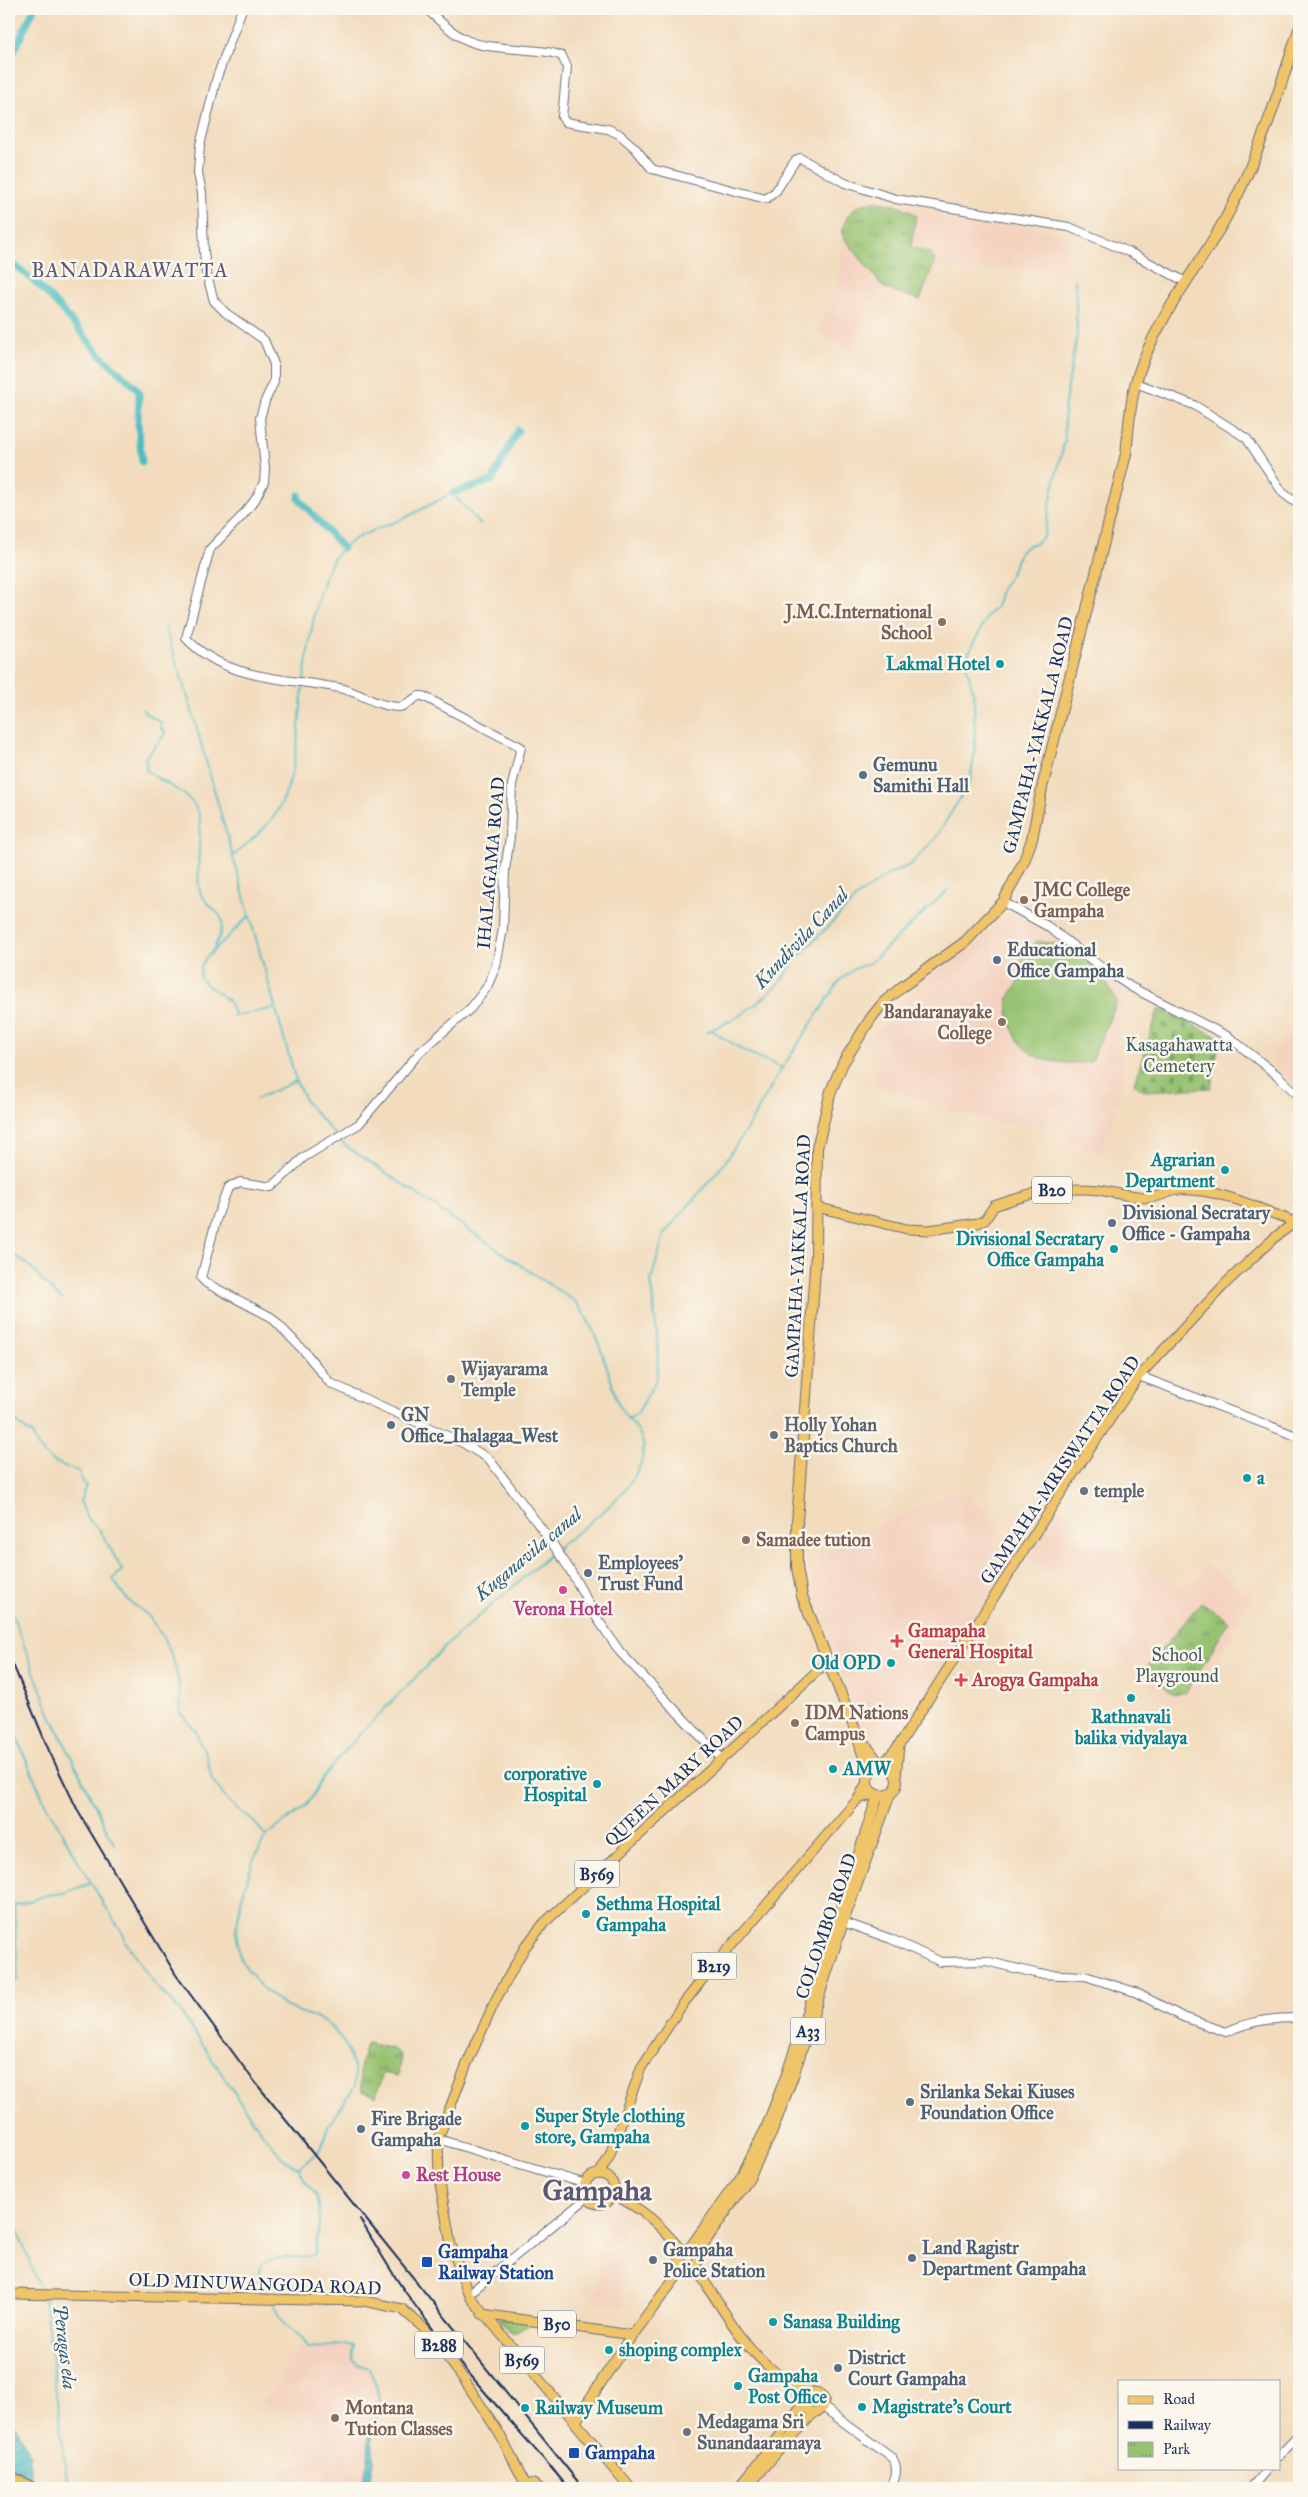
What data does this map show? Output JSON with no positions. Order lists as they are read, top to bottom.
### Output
{
  "streets": {
    "highway": ["GAMPAHA-YAKKALA ROAD", "COLOMBO ROAD", "A33"],
    "main road": [
      "B20",
      "GAMPAHA-MRISWATTA ROAD",
      "QUEEN MARY ROAD",
      "B569",
      "B219",
      "OLD MINUWANGODA ROAD",
      "B50",
      "B288"
    ],
    "street": ["IHALAGAMA ROAD"]
  },
  "crossings": [
    ["GAMPAHA-YAKKALA ROAD", "B20"],
    ["GAMPAHA-YAKKALA ROAD", "GAMPAHA-MRISWATTA ROAD"],
    ["GAMPAHA-YAKKALA ROAD", "QUEEN MARY ROAD"],
    ["GAMPAHA-YAKKALA ROAD", "COLOMBO ROAD"],
    ["GAMPAHA-YAKKALA ROAD", "B219"],
    ["IHALAGAMA ROAD", "QUEEN MARY ROAD"],
    ["B20", "GAMPAHA-MRISWATTA ROAD"],
    ["GAMPAHA-MRISWATTA ROAD", "COLOMBO ROAD"],
    ["GAMPAHA-MRISWATTA ROAD", "B219"],
    ["QUEEN MARY ROAD", "B569"],
    ["B569", "B50"],
    ["COLOMBO ROAD", "B219"]
  ],
  "districts": ["BANADARAWATTA", "Gampaha"],
  "water": ["Kundivila Canal", "Kuganavila canal", "Peragas ela"],
  "parks": ["Kasagahawatta Cemetery", "School Playground"],
  "places": {
    "other": [
      "J.M.C.International School",
      "Lakmal Hotel",
      "Gemunu Samithi Hall",
      "JMC College Gampaha",
      "Educational Office Gampaha",
      "Bandaranayake College",
      "Agrarian Department",
      "Divisional Secratary Office - Gampaha",
      "Divisional Secratary Office Gampaha",
      "Wijayarama Temple",
      "GN Office_Ihalagaa_West",
      "Holly Yohan Baptics Church",
      "a",
      "temple",
      "Samadee tution",
      "Employees' Trust Fund",
      "Verona Hotel",
      "Old OPD",
      "Rathnavali balika vidyalaya",
      "IDM Nations Campus",
      "AMW",
      "corporative Hospital",
      "Sethma Hospital Gampaha",
      "Srilanka Sekai Kiuses Foundation Office",
      "Super Style clothing store, Gampaha",
      "Fire Brigade Gampaha",
      "Rest House",
      "Land Ragistr Department Gampaha",
      "Gampaha Police Station",
      "Sanasa Building",
      "shoping complex",
      "District Court Gampaha",
      "Gampaha Post Office",
      "Magistrate's Court",
      "Railway Museum",
      "Montana Tution Classes",
      "Medagama Sri Sunandaaramaya"
    ],
    "health": ["Gamapaha General Hospital", "Arogya Gampaha"],
    "transit": ["Gampaha Railway Station", "Gampaha"]
  },
  "legend": ["Road", "Railway", "Park"]
}
